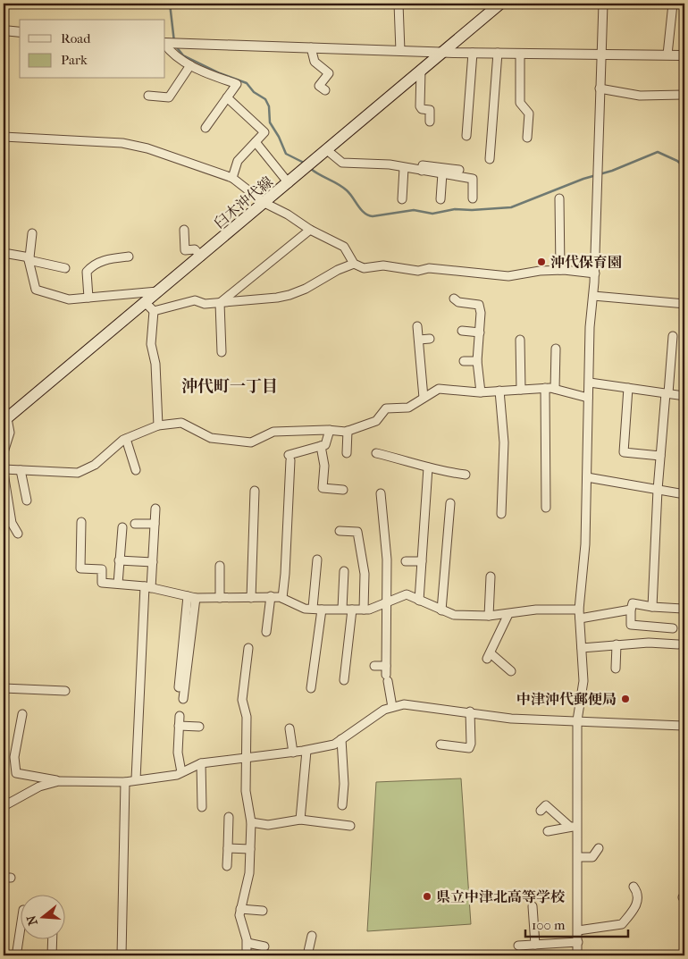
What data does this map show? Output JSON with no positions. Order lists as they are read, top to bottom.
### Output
{
  "streets": {
    "main road": ["臼木沖代線"]
  },
  "districts": ["沖代町一丁目"],
  "places": ["沖代保育園", "中津沖代郵便局", "県立中津北高等学校"],
  "legend": ["Road", "Park"],
  "scale_bar": "100 m",
  "north": "left"
}
